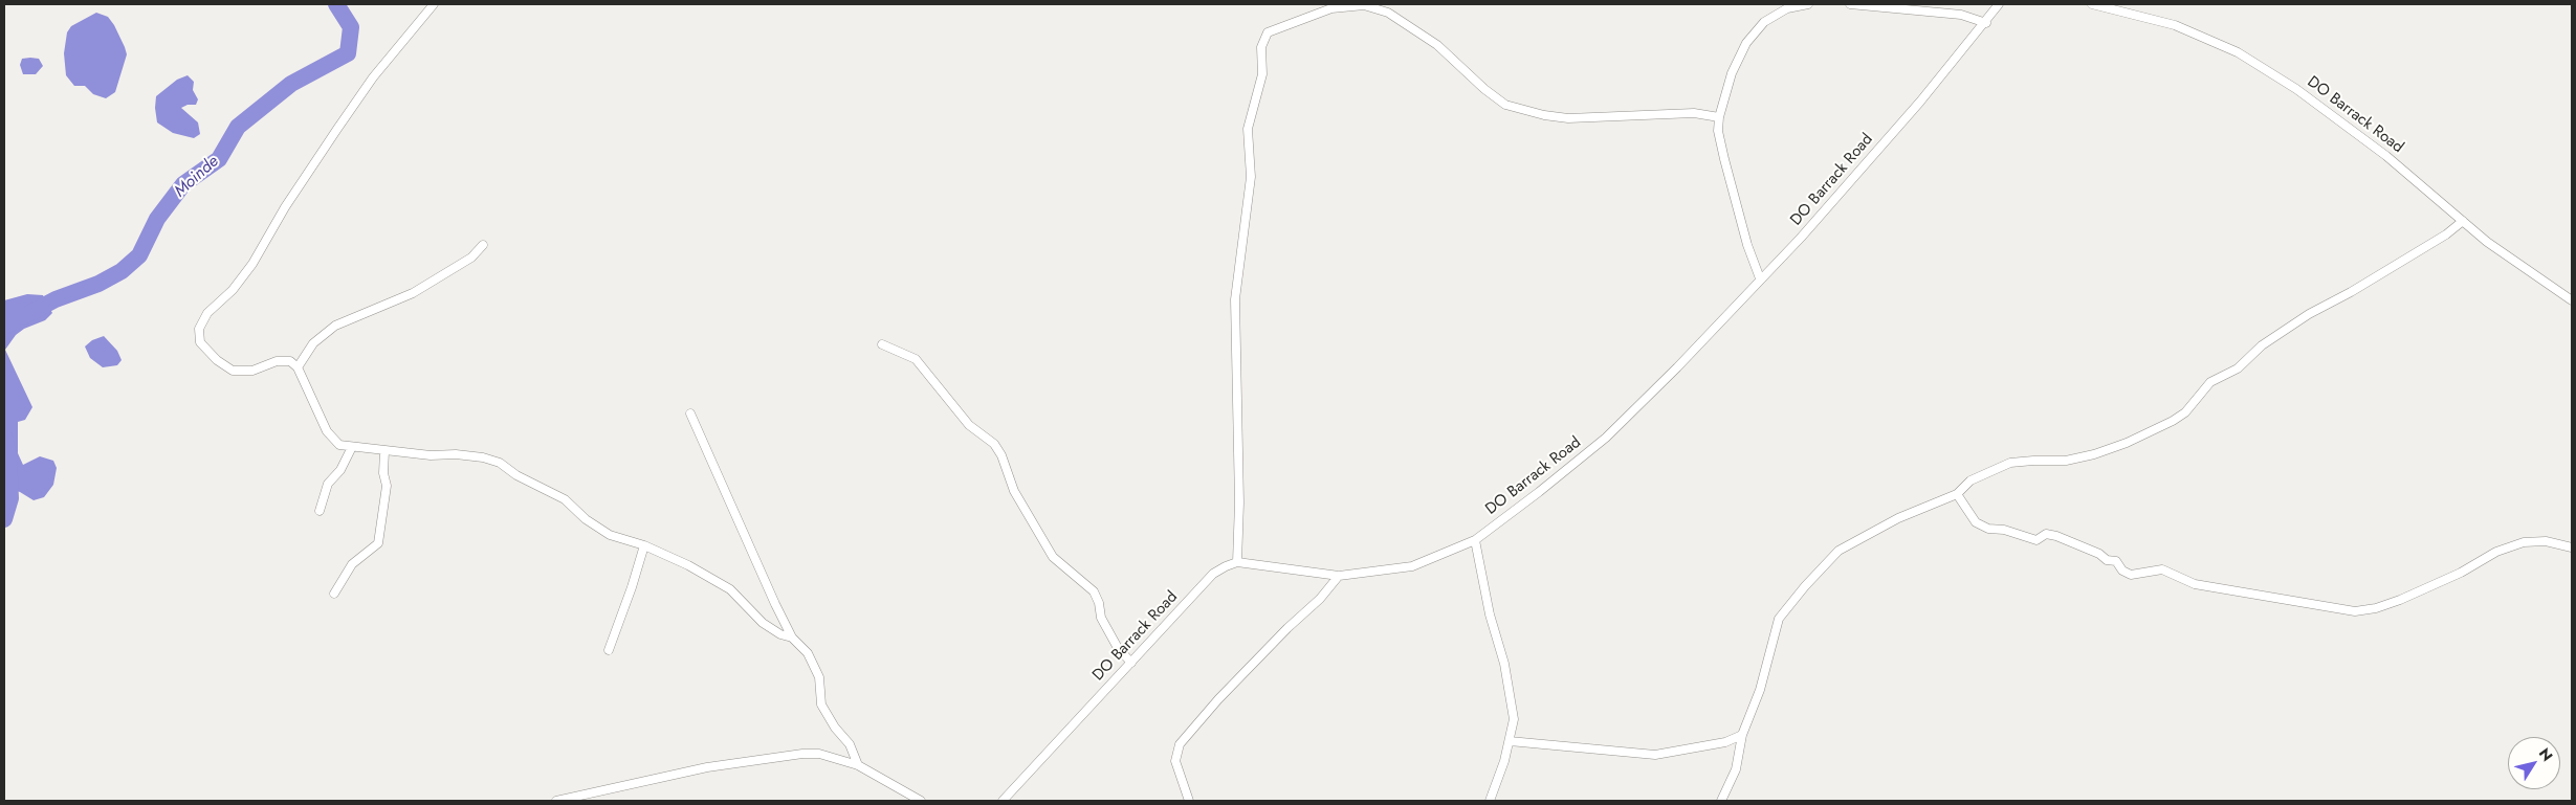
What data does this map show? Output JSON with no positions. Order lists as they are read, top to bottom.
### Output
{
  "streets": {
    "street": ["DO Barrack Road"]
  },
  "water": ["Moinde"],
  "north": "top right"
}
